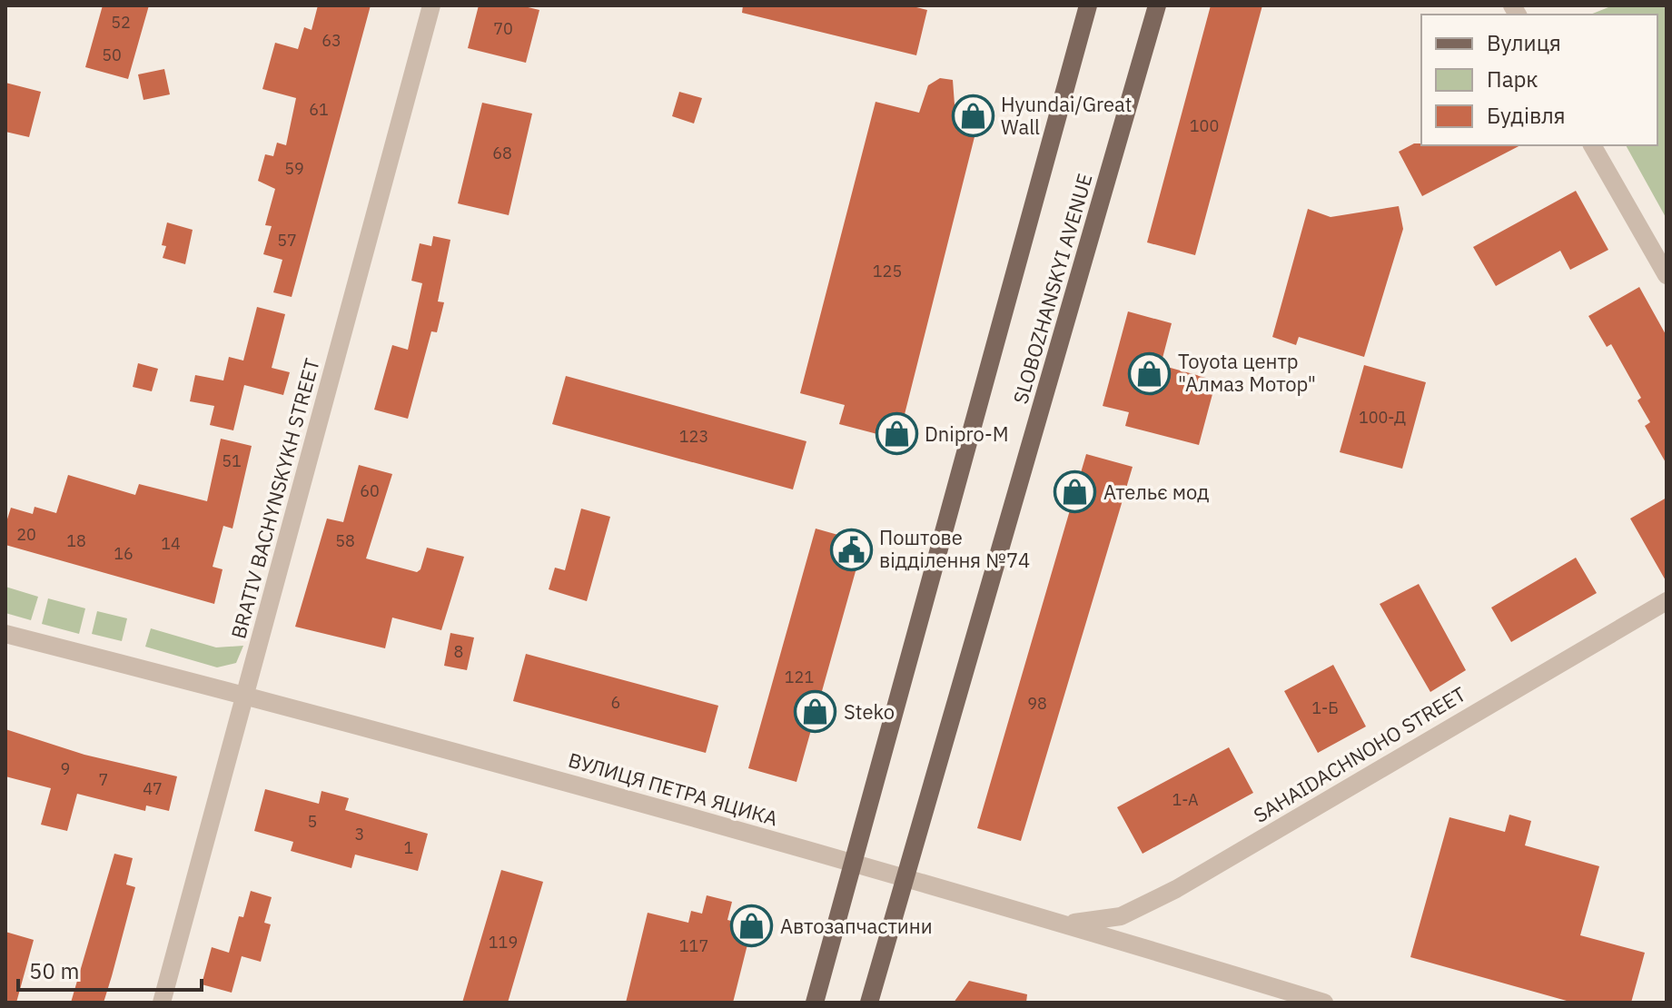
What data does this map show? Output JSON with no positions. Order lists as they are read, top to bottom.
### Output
{
  "streets": {
    "main road": ["SLOBOZHANSKYI AVENUE"],
    "street": ["BRATIV BACHYNSKYKH STREET", "SAHAIDACHNOHO STREET", "ВУЛИЦЯ ПЕТРА ЯЦИКА"]
  },
  "crossings": [
    ["SLOBOZHANSKYI AVENUE", "ВУЛИЦЯ ПЕТРА ЯЦИКА"],
    ["BRATIV BACHYNSKYKH STREET", "ВУЛИЦЯ ПЕТРА ЯЦИКА"],
    ["SAHAIDACHNOHO STREET", "ВУЛИЦЯ ПЕТРА ЯЦИКА"]
  ],
  "places": {
    "shop": [
      "Hyundai/Great Wall",
      "Toyota центр \"Алмаз Мотор\"",
      "Dnipro-M",
      "Ательє мод",
      "Steko",
      "Автозапчастини"
    ],
    "public building": ["Поштове відділення №74"]
  },
  "house_numbers": [
    "52",
    "70",
    "63",
    "50",
    "61",
    "100",
    "68",
    "59",
    "57",
    "125",
    "100-Д",
    "123",
    "51",
    "60",
    "20",
    "18",
    "58",
    "14",
    "16",
    "8",
    "121",
    "6",
    "98",
    "1-Б",
    "9",
    "7",
    "47",
    "1-А",
    "5",
    "3",
    "1",
    "119",
    "117"
  ],
  "legend": ["Вулиця", "Парк", "Будівля"],
  "scale_bar": "50 m"
}
